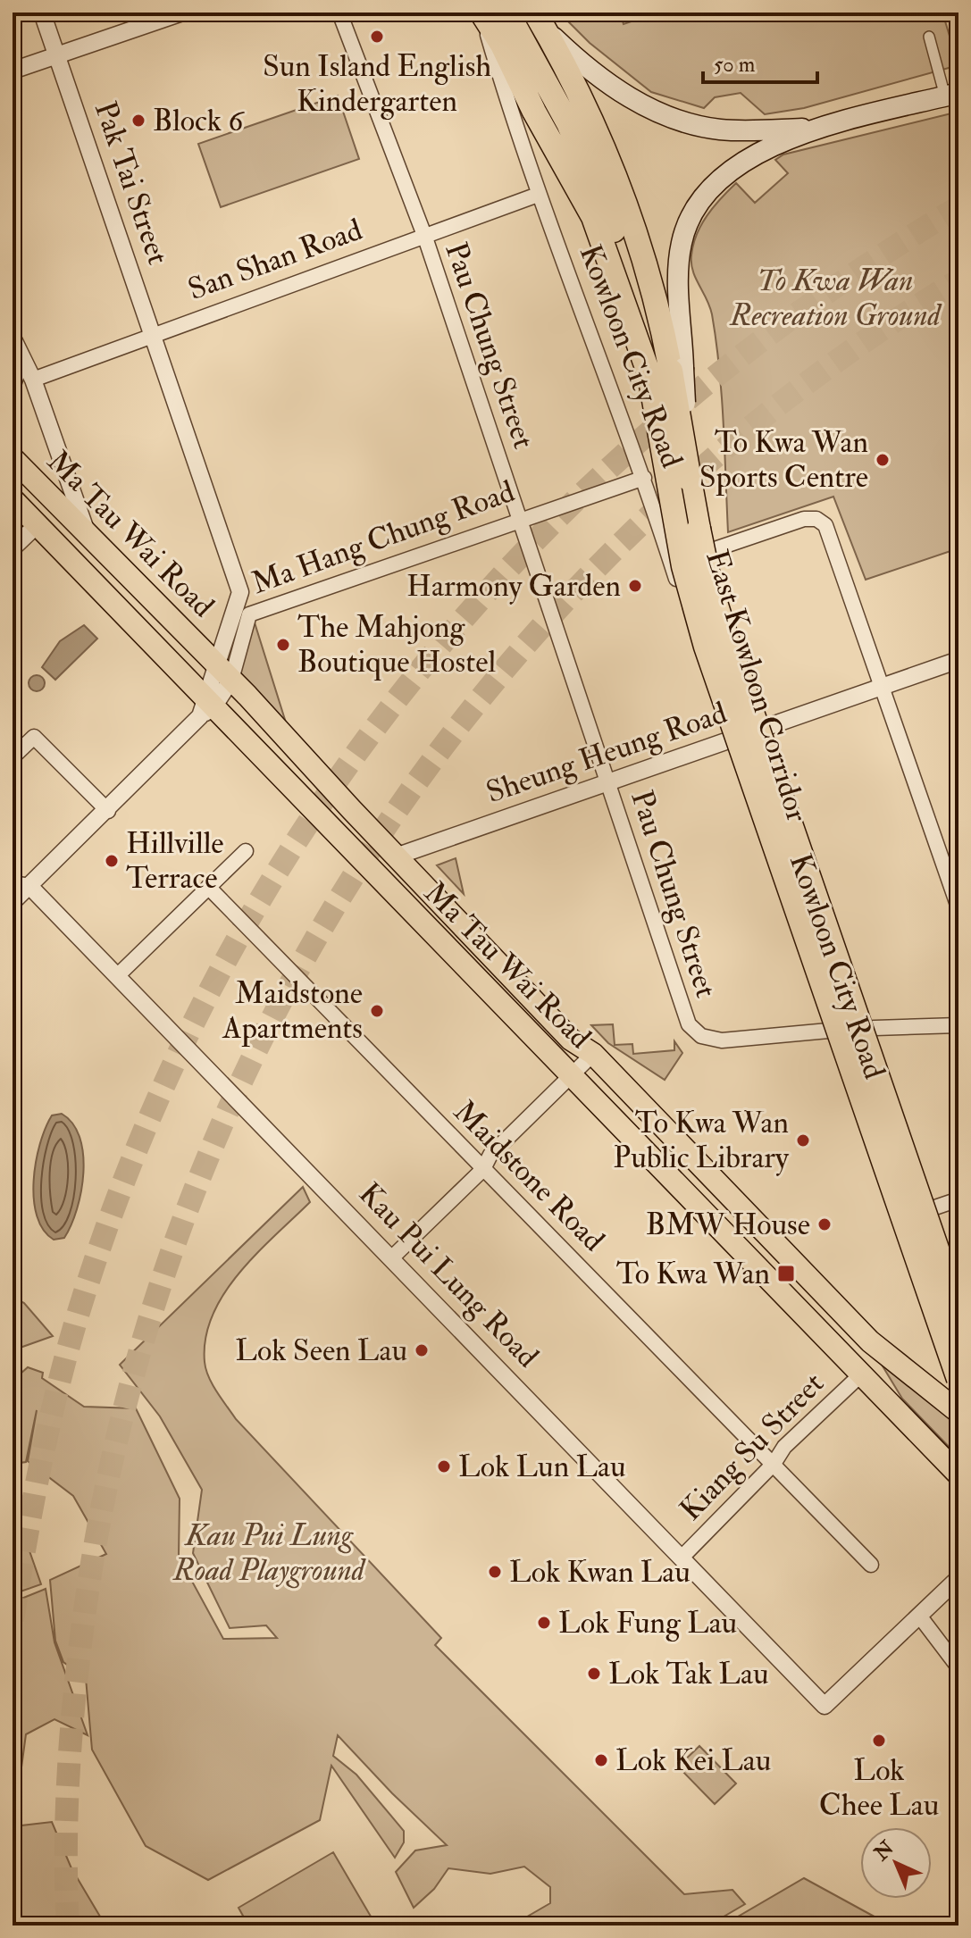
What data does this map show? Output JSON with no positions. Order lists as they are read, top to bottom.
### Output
{
  "streets": {
    "highway": ["East Kowloon Corridor"],
    "main road": ["Ma Tau Wai Road"],
    "street": [
      "Pak Tai Street",
      "San Shan Road",
      "Pau Chung Street",
      "Kowloon City Road",
      "Ma Hang Chung Road",
      "Sheung Heung Road",
      "Maidstone Road",
      "Kau Pui Lung Road",
      "Kiang Su Street"
    ]
  },
  "crossings": [
    ["Pak Tai Street", "San Shan Road"],
    ["Pak Tai Street", "Ma Hang Chung Road"],
    ["San Shan Road", "Pau Chung Street"],
    ["San Shan Road", "Kowloon City Road"],
    ["Pau Chung Street", "Kowloon City Road"],
    ["Pau Chung Street", "Ma Hang Chung Road"],
    ["Pau Chung Street", "Sheung Heung Road"],
    ["Kowloon City Road", "Ma Hang Chung Road"],
    ["Kowloon City Road", "Sheung Heung Road"],
    ["Ma Tau Wai Road", "Ma Hang Chung Road"],
    ["Ma Tau Wai Road", "Sheung Heung Road"],
    ["Ma Tau Wai Road", "Kiang Su Street"],
    ["Maidstone Road", "Kiang Su Street"],
    ["Kau Pui Lung Road", "Kiang Su Street"]
  ],
  "parks": ["To Kwa Wan Recreation Ground", "Kau Pui Lung Road Playground"],
  "places": {
    "other": [
      "Sun Island English Kindergarten",
      "Block 6",
      "To Kwa Wan Sports Centre",
      "Harmony Garden",
      "The Mahjong Boutique Hostel",
      "Hillville Terrace",
      "Maidstone Apartments",
      "To Kwa Wan Public Library",
      "BMW House",
      "Lok Seen Lau",
      "Lok Lun Lau",
      "Lok Kwan Lau",
      "Lok Fung Lau",
      "Lok Tak Lau",
      "Lok Chee Lau",
      "Lok Kei Lau"
    ],
    "transit": ["To Kwa Wan"]
  },
  "scale_bar": "50 m",
  "north": "top left"
}
